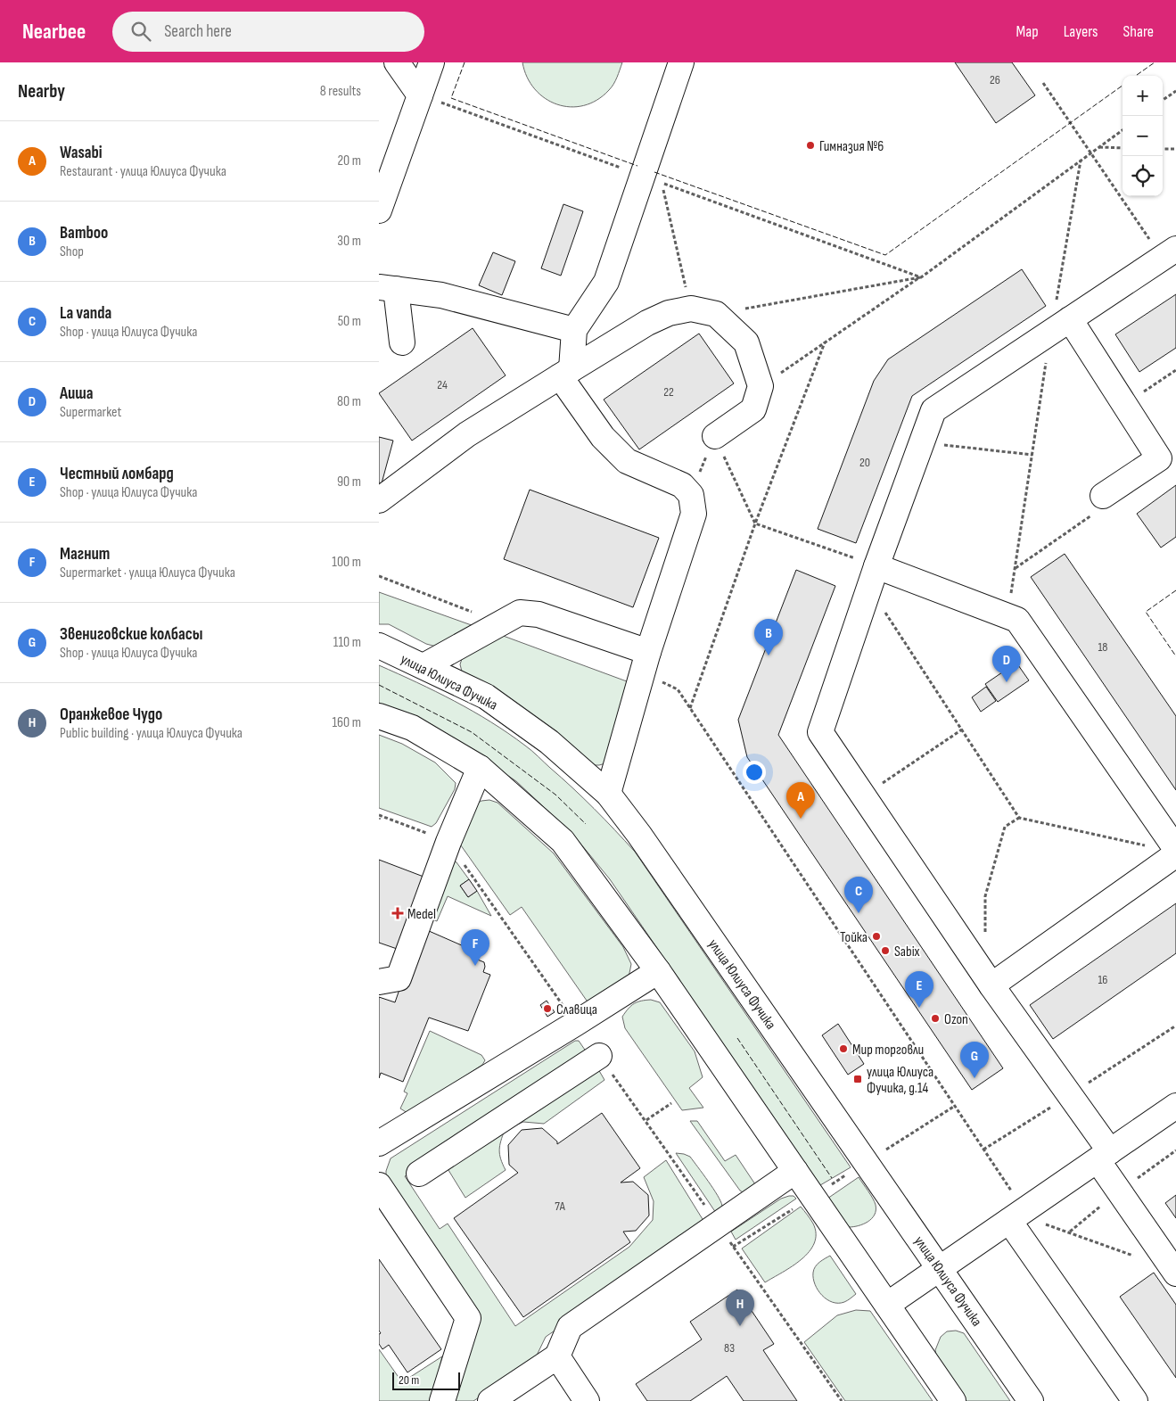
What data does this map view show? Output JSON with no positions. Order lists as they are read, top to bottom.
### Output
{
  "streets": {
    "main road": ["улица Юлиуса Фучика"]
  },
  "places": {
    "other": [
      "Гимназия №6",
      "Тойка",
      "Sabix",
      "Славица",
      "Ozon",
      "Мир торговли"
    ],
    "health": ["Medel"],
    "transit": ["улица Юлиуса Фучика, д.14"]
  },
  "house_numbers": [
    "26",
    "24",
    "22",
    "20",
    "18",
    "16",
    "7А",
    "83"
  ],
  "scale_bar": "20 m",
  "page": {
    "header": "Nearbee",
    "search": "Search here",
    "nav": ["Map", "Layers", "Share"],
    "heading": ["Nearby", "8 results"],
    "map_buttons": ["+", "−"],
    "list": [
      {
        "mark": "A",
        "name": "Wasabi",
        "note": "Restaurant · улица Юлиуса Фучика",
        "value": "20 m"
      },
      {
        "mark": "B",
        "name": "Bamboo",
        "note": "Shop",
        "value": "30 m"
      },
      {
        "mark": "C",
        "name": "La vanda",
        "note": "Shop · улица Юлиуса Фучика",
        "value": "50 m"
      },
      {
        "mark": "D",
        "name": "Аиша",
        "note": "Supermarket",
        "value": "80 m"
      },
      {
        "mark": "E",
        "name": "Честный ломбард",
        "note": "Shop · улица Юлиуса Фучика",
        "value": "90 m"
      },
      {
        "mark": "F",
        "name": "Магнит",
        "note": "Supermarket · улица Юлиуса Фучика",
        "value": "100 m"
      },
      {
        "mark": "G",
        "name": "Звениговские колбасы",
        "note": "Shop · улица Юлиуса Фучика",
        "value": "110 m"
      },
      {
        "mark": "H",
        "name": "Оранжевое Чудо",
        "note": "Public building · улица Юлиуса Фучика",
        "value": "160 m"
      }
    ],
    "pins": [
      "B",
      "D",
      "A",
      "C",
      "F",
      "E",
      "G",
      "H"
    ],
    "scale": "20 m"
  }
}
